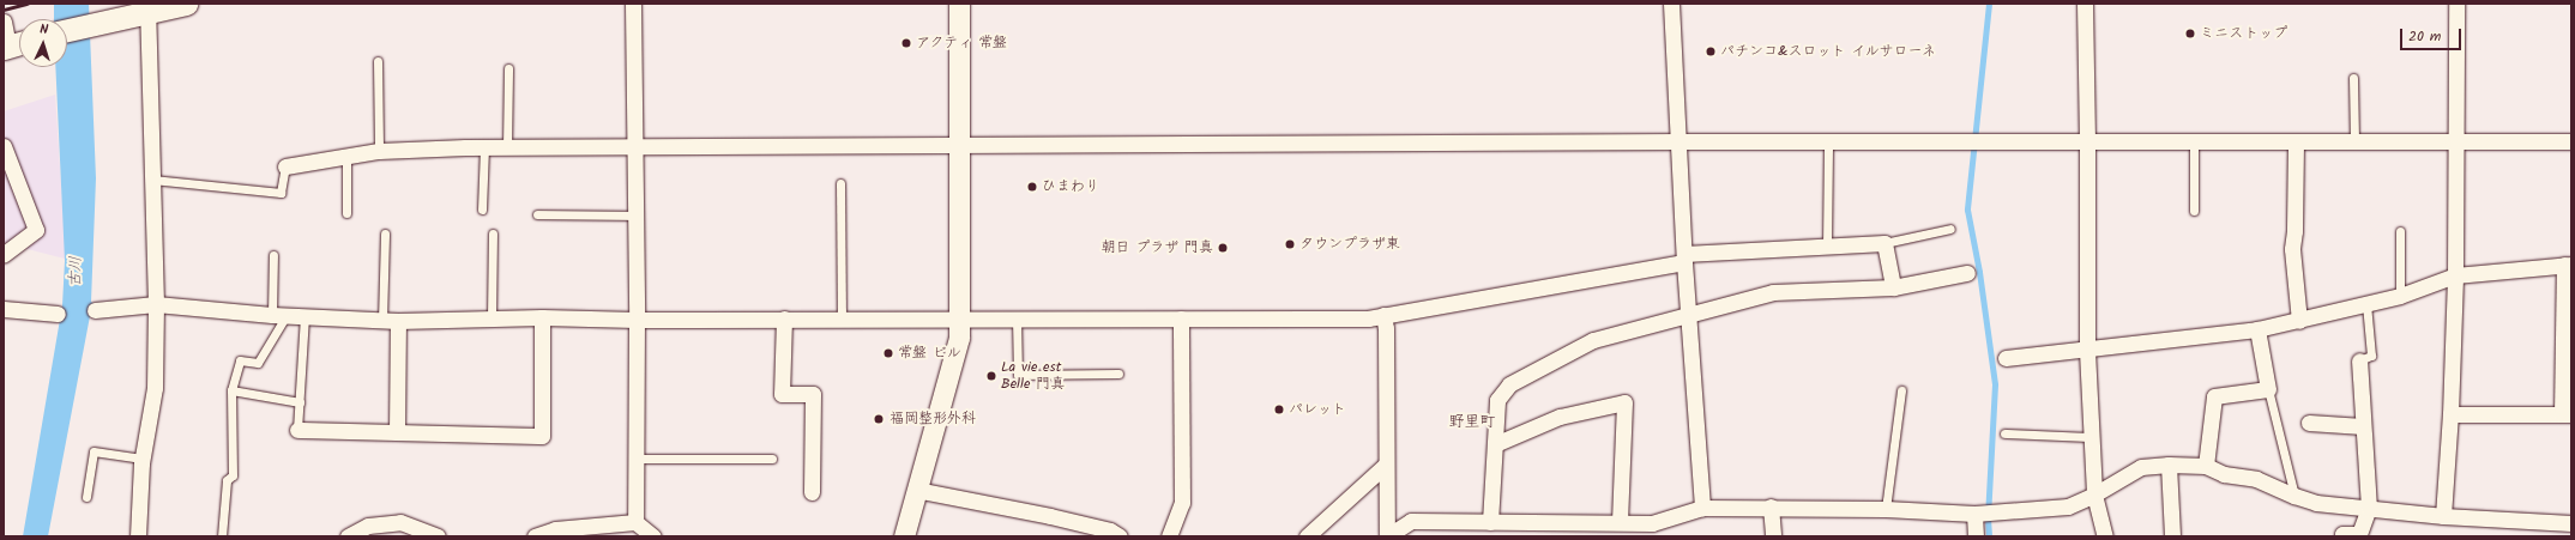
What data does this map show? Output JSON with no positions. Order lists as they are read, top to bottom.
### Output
{
  "districts": ["野里町"],
  "water": ["古川"],
  "places": [
    "ミニストップ",
    "アクティ 常盤",
    "パチンコ&スロット イルサローネ",
    "ひまわり",
    "タウンプラザ東",
    "朝日 プラザ 門真",
    "常盤 ビル",
    "La vie est Belle 門真",
    "パレット",
    "福岡整形外科"
  ],
  "scale_bar": "20 m",
  "north": "top"
}
